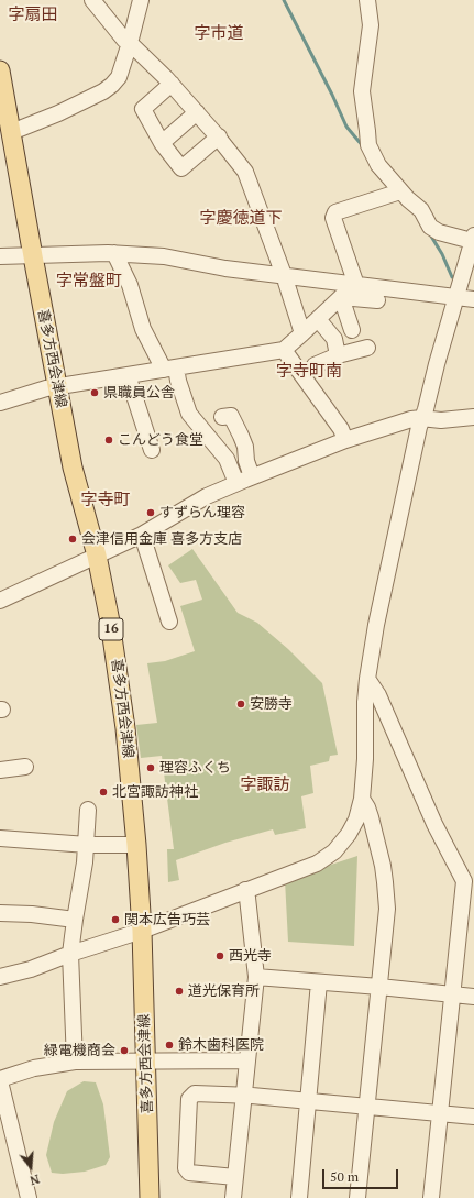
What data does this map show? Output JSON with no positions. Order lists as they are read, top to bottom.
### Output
{
  "streets": {
    "main road": ["喜多方西会津線", "16"]
  },
  "districts": [
    "字扇田",
    "字市道",
    "字慶徳道下",
    "字常盤町",
    "字寺町南",
    "字寺町",
    "字諏訪"
  ],
  "places": [
    "県職員公舎",
    "こんどう食堂",
    "すずらん理容",
    "会津信用金庫 喜多方支店",
    "安勝寺",
    "理容ふくち",
    "北宮諏訪神社",
    "関本広告巧芸",
    "西光寺",
    "道光保育所",
    "鈴木歯科医院",
    "緑電機商会"
  ],
  "scale_bar": "50 m",
  "north": "bottom"
}
